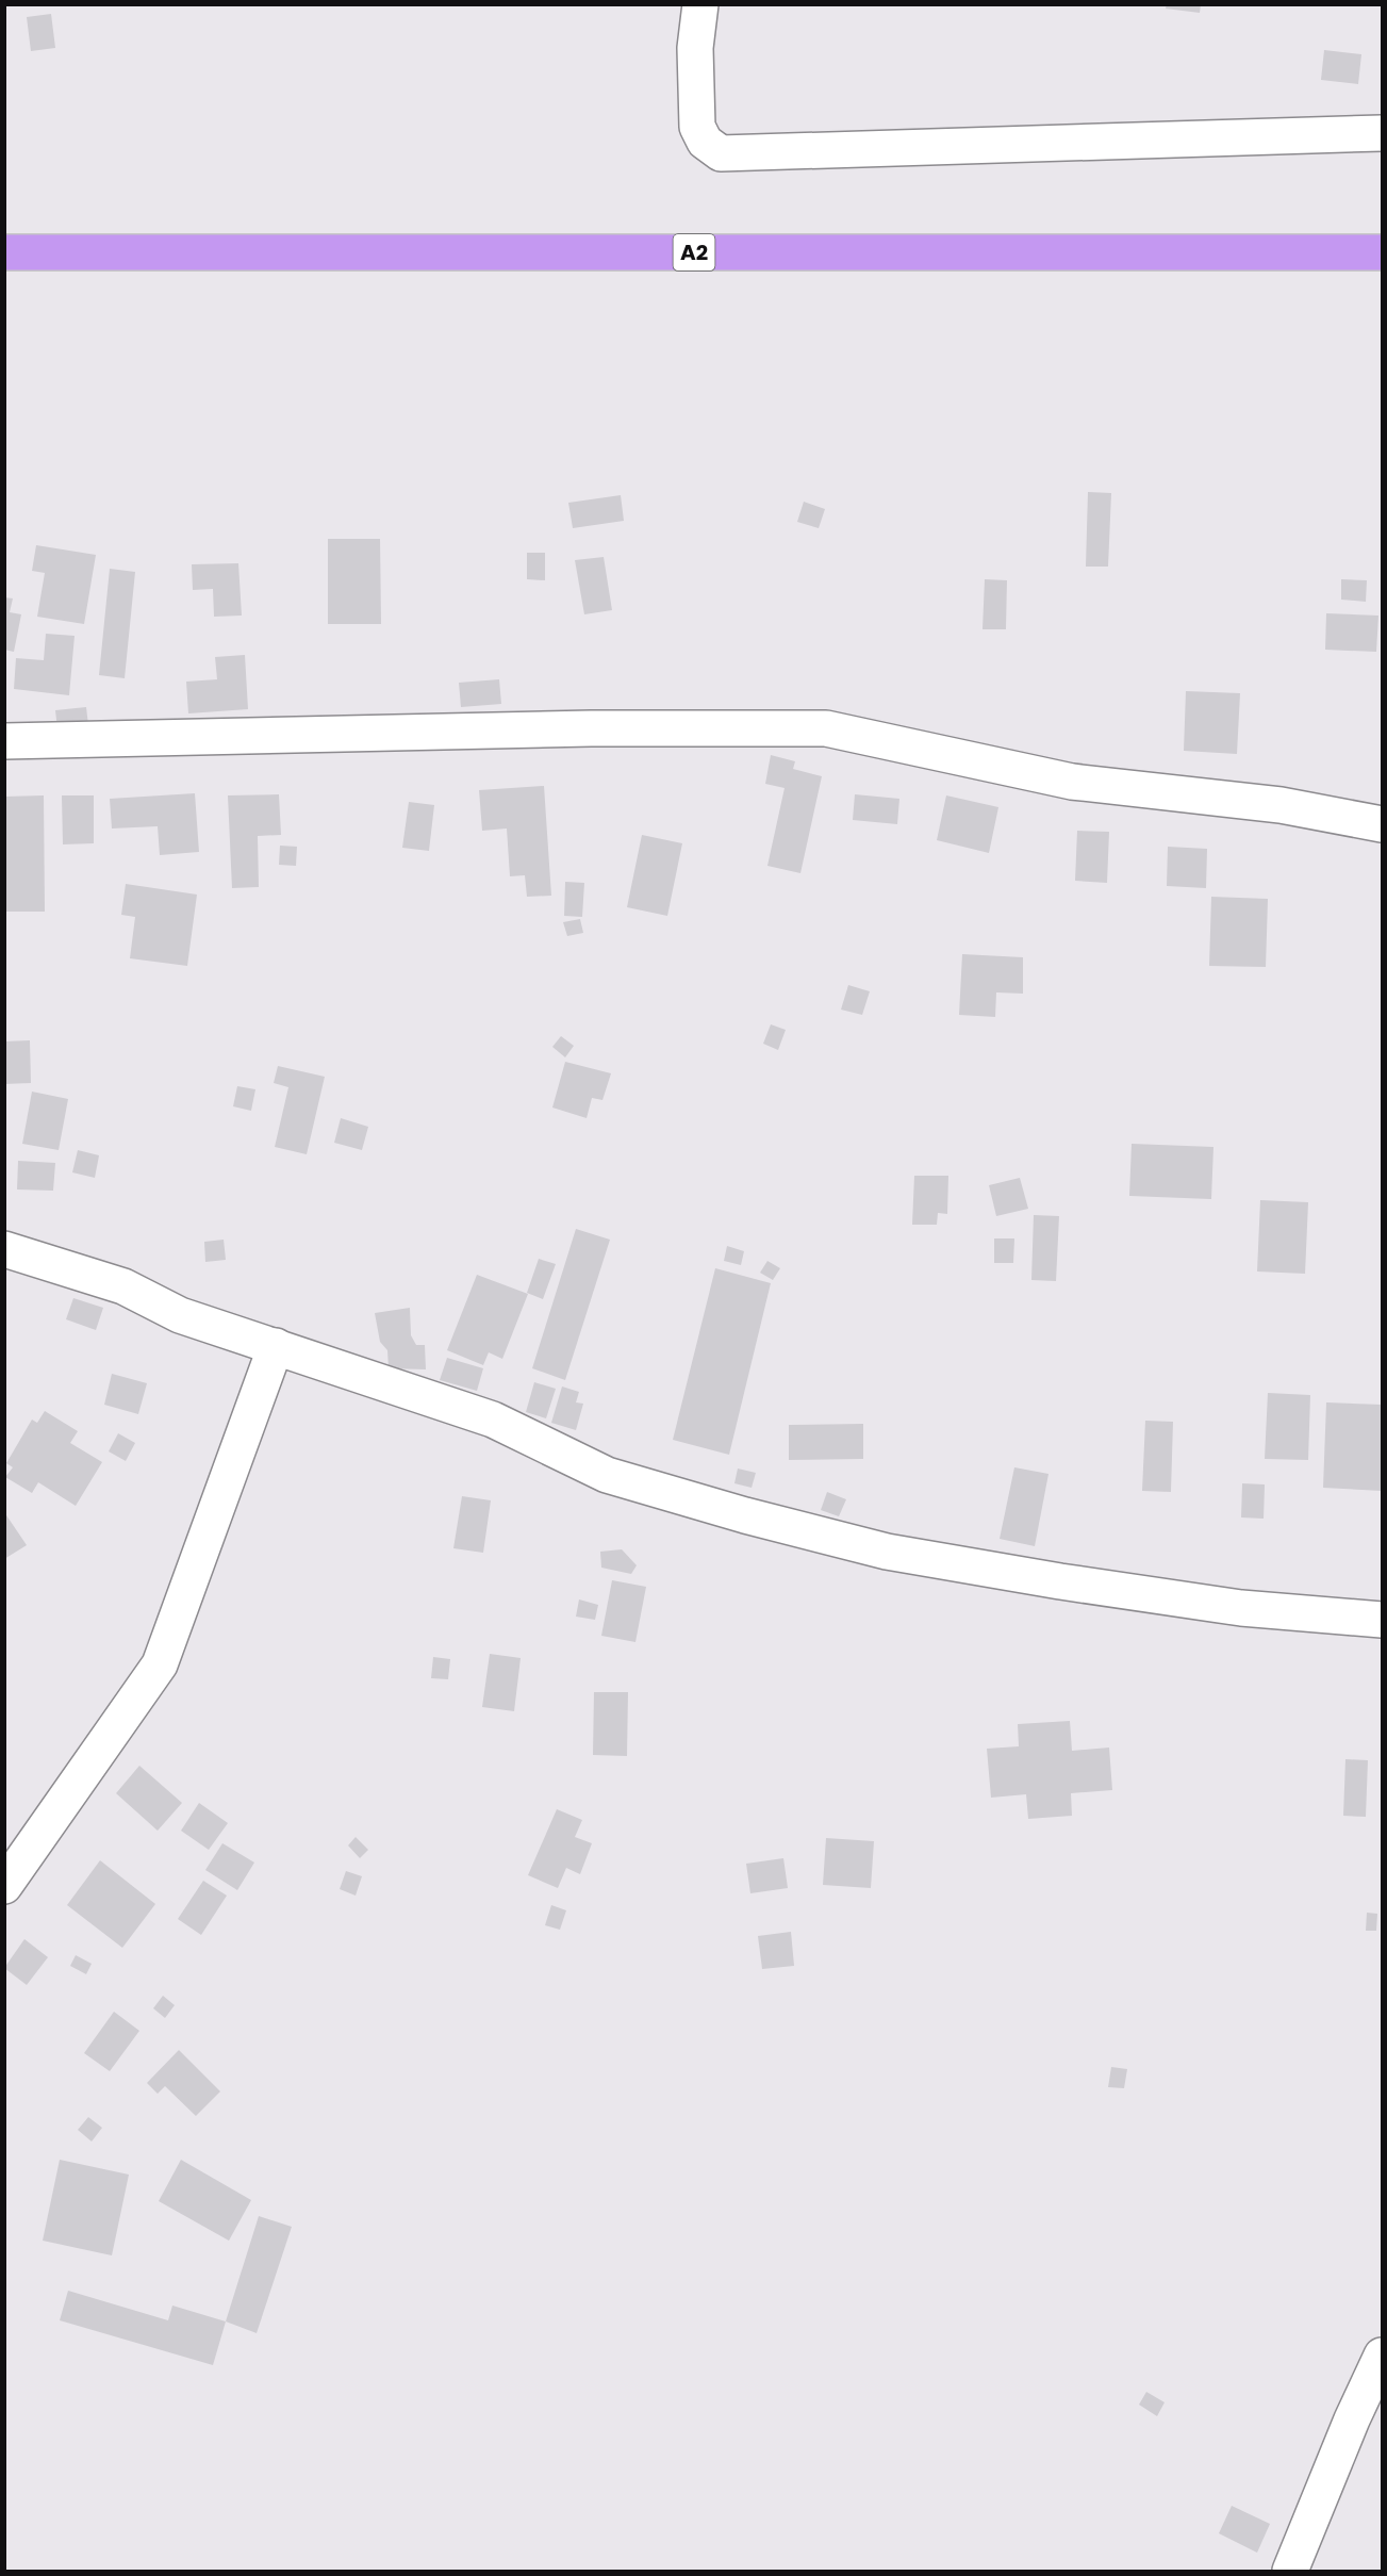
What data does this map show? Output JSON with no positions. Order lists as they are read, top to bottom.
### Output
{
  "streets": {
    "highway": ["A2"]
  }
}
